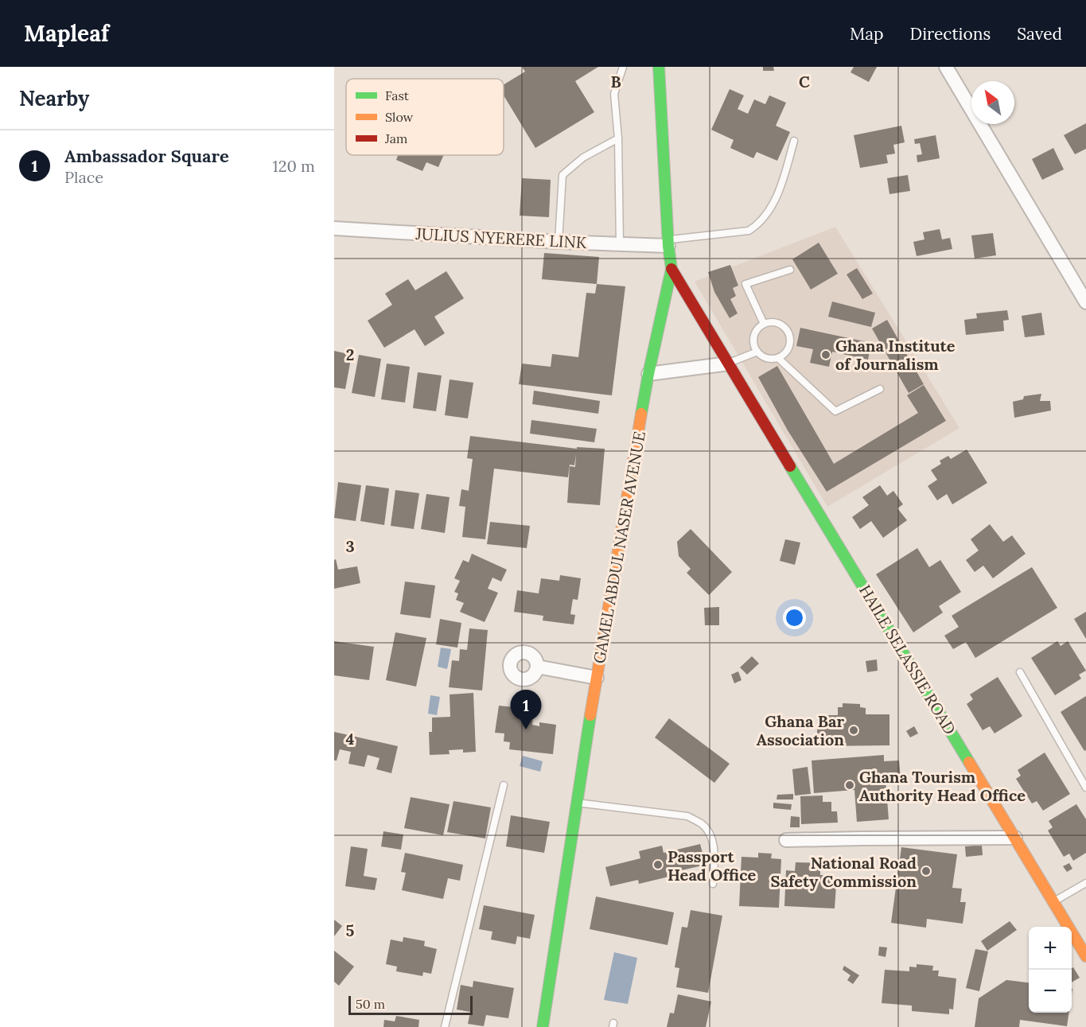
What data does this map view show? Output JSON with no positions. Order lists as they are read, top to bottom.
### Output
{
  "streets": {
    "street": ["JULIUS NYERERE LINK", "GAMEL ABDUL NASER AVENUE", "HAILE SELASSIE ROAD"]
  },
  "crossings": [
    ["JULIUS NYERERE LINK", "GAMEL ABDUL NASER AVENUE"],
    ["GAMEL ABDUL NASER AVENUE", "HAILE SELASSIE ROAD"]
  ],
  "places": [
    "Ghana Institute of Journalism",
    "Ghana Bar Association",
    "Ghana Tourism Authority Head Office",
    "Passport Head Office",
    "National Road Safety Commission"
  ],
  "legend": ["Fast", "Slow", "Jam"],
  "scale_bar": "50 m",
  "north": "top left",
  "page": {
    "header": "Mapleaf",
    "nav": ["Map", "Directions", "Saved"],
    "heading": "Nearby",
    "list": [
      {
        "mark": "1",
        "name": "Ambassador Square",
        "note": "Place",
        "value": "120 m"
      }
    ],
    "pins": "1",
    "map_buttons": ["+", "−"],
    "scale": "50 m"
  },
  "grid": {
    "columns": ["B", "C"],
    "rows": [
      "2",
      "3",
      "4",
      "5"
    ]
  }
}
